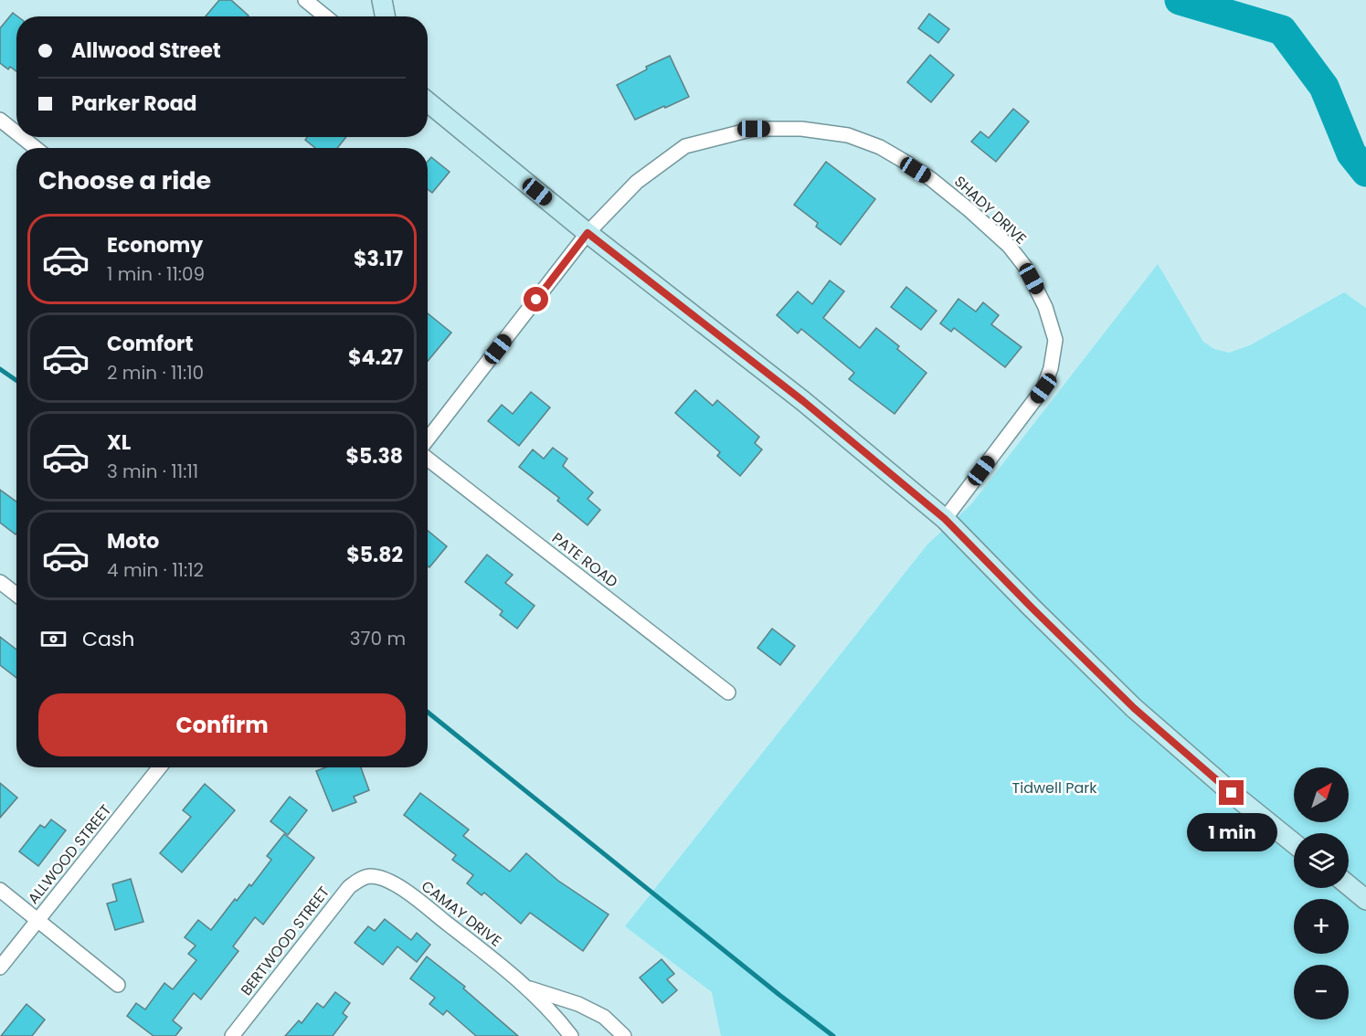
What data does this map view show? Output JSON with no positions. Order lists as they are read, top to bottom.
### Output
{
  "streets": {
    "street": [
      "SHADY DRIVE",
      "PATE ROAD",
      "ALLWOOD STREET",
      "CAMAY DRIVE",
      "BERTWOOD STREET"
    ]
  },
  "crossings": [
    ["CAMAY DRIVE", "BERTWOOD STREET"]
  ],
  "parks": ["Tidwell Park"],
  "north": "top right",
  "page": {
    "banner": ["Allwood Street", "Parker Road"],
    "heading": "Choose a ride",
    "list": [
      {
        "name": "Economy",
        "note": "1 min · 11:09",
        "value": "$3.17"
      },
      {
        "name": "Comfort",
        "note": "2 min · 11:10",
        "value": "$4.27"
      },
      {
        "name": "XL",
        "note": "3 min · 11:11",
        "value": "$5.38"
      },
      {
        "name": "Moto",
        "note": "4 min · 11:12",
        "value": "$5.82"
      }
    ],
    "pay": ["Cash", "370 m"],
    "buttons": "Confirm",
    "map_buttons": ["+", "−"],
    "bubble": "1 min"
  }
}
